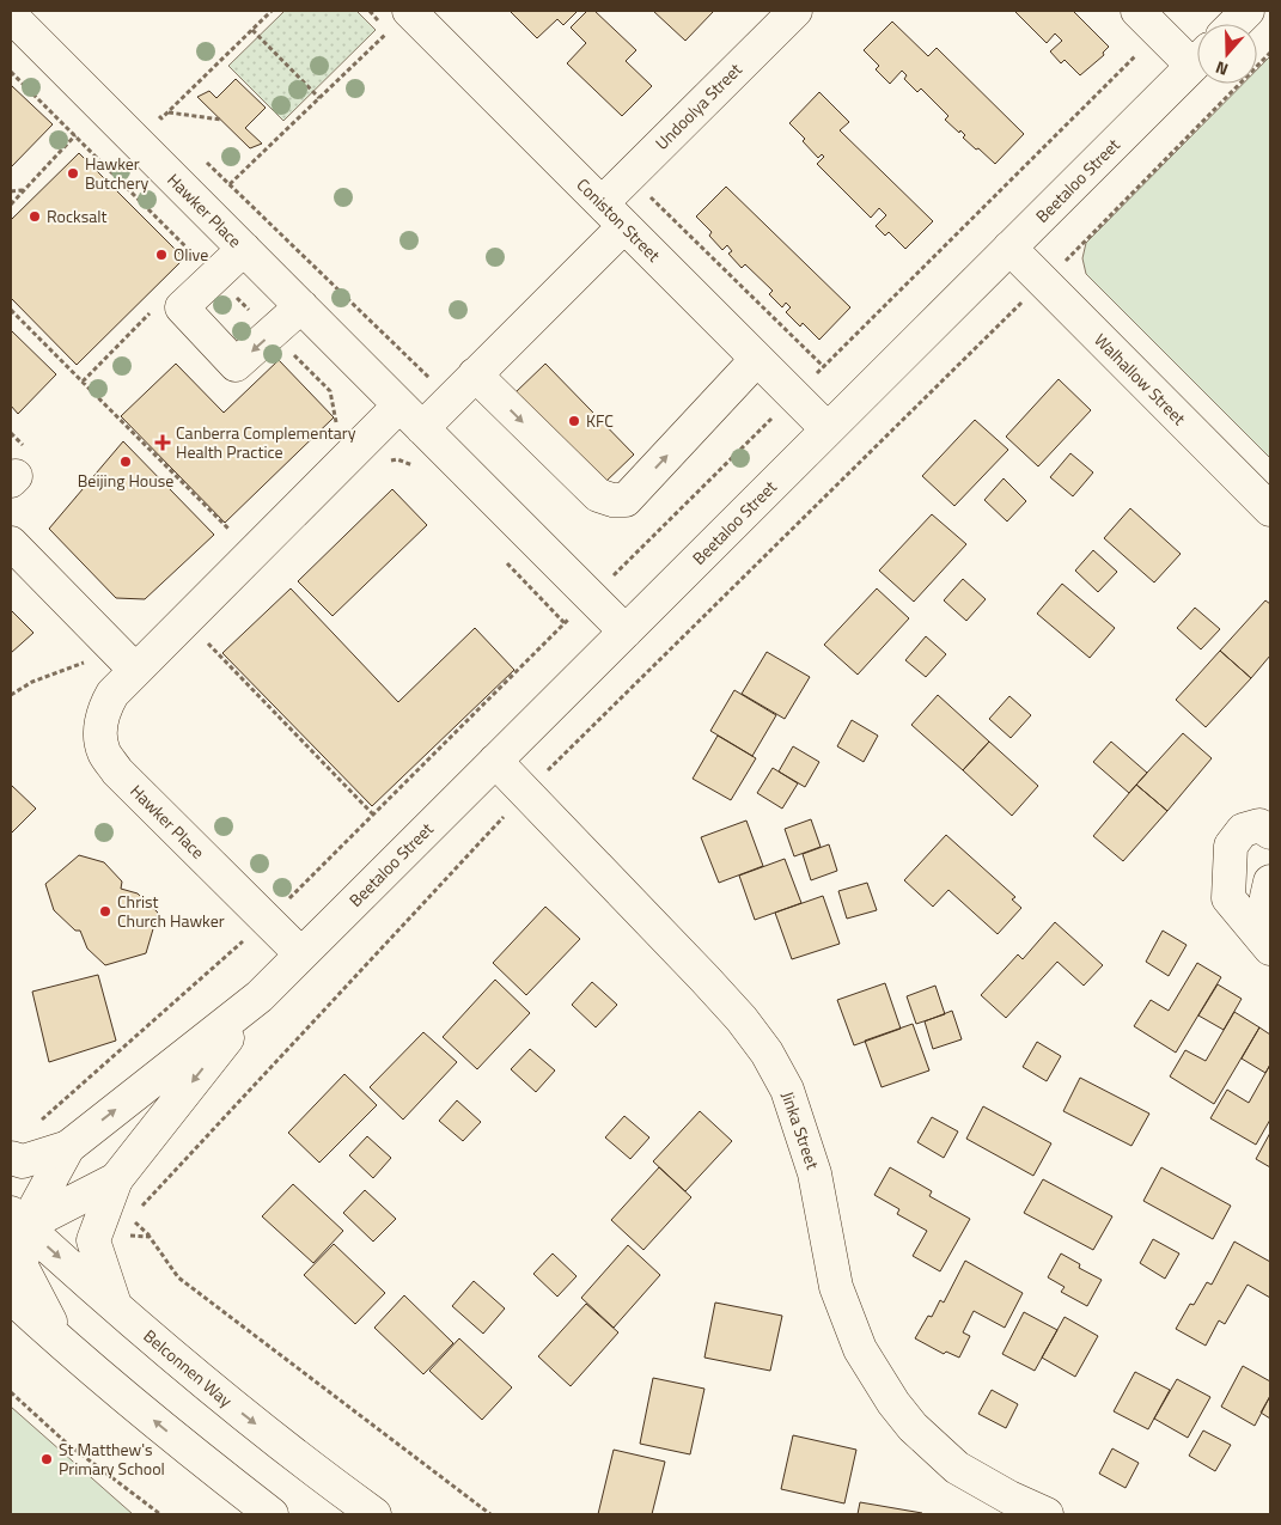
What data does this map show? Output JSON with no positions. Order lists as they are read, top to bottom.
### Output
{
  "streets": {
    "street": [
      "Undoolya Street",
      "Beetaloo Street",
      "Hawker Place",
      "Coniston Street",
      "Walhallow Street",
      "Jinka Street",
      "Belconnen Way"
    ]
  },
  "crossings": [
    ["Undoolya Street", "Coniston Street"],
    ["Beetaloo Street", "Hawker Place"],
    ["Beetaloo Street", "Coniston Street"],
    ["Beetaloo Street", "Walhallow Street"],
    ["Beetaloo Street", "Jinka Street"],
    ["Beetaloo Street", "Belconnen Way"]
  ],
  "places": {
    "other": [
      "Hawker Butchery",
      "Rocksalt",
      "Olive",
      "KFC",
      "Beijing House",
      "Christ Church Hawker",
      "St Matthew's Primary School"
    ],
    "health": ["Canberra Complementary Health Practice"]
  },
  "north": "bottom"
}
